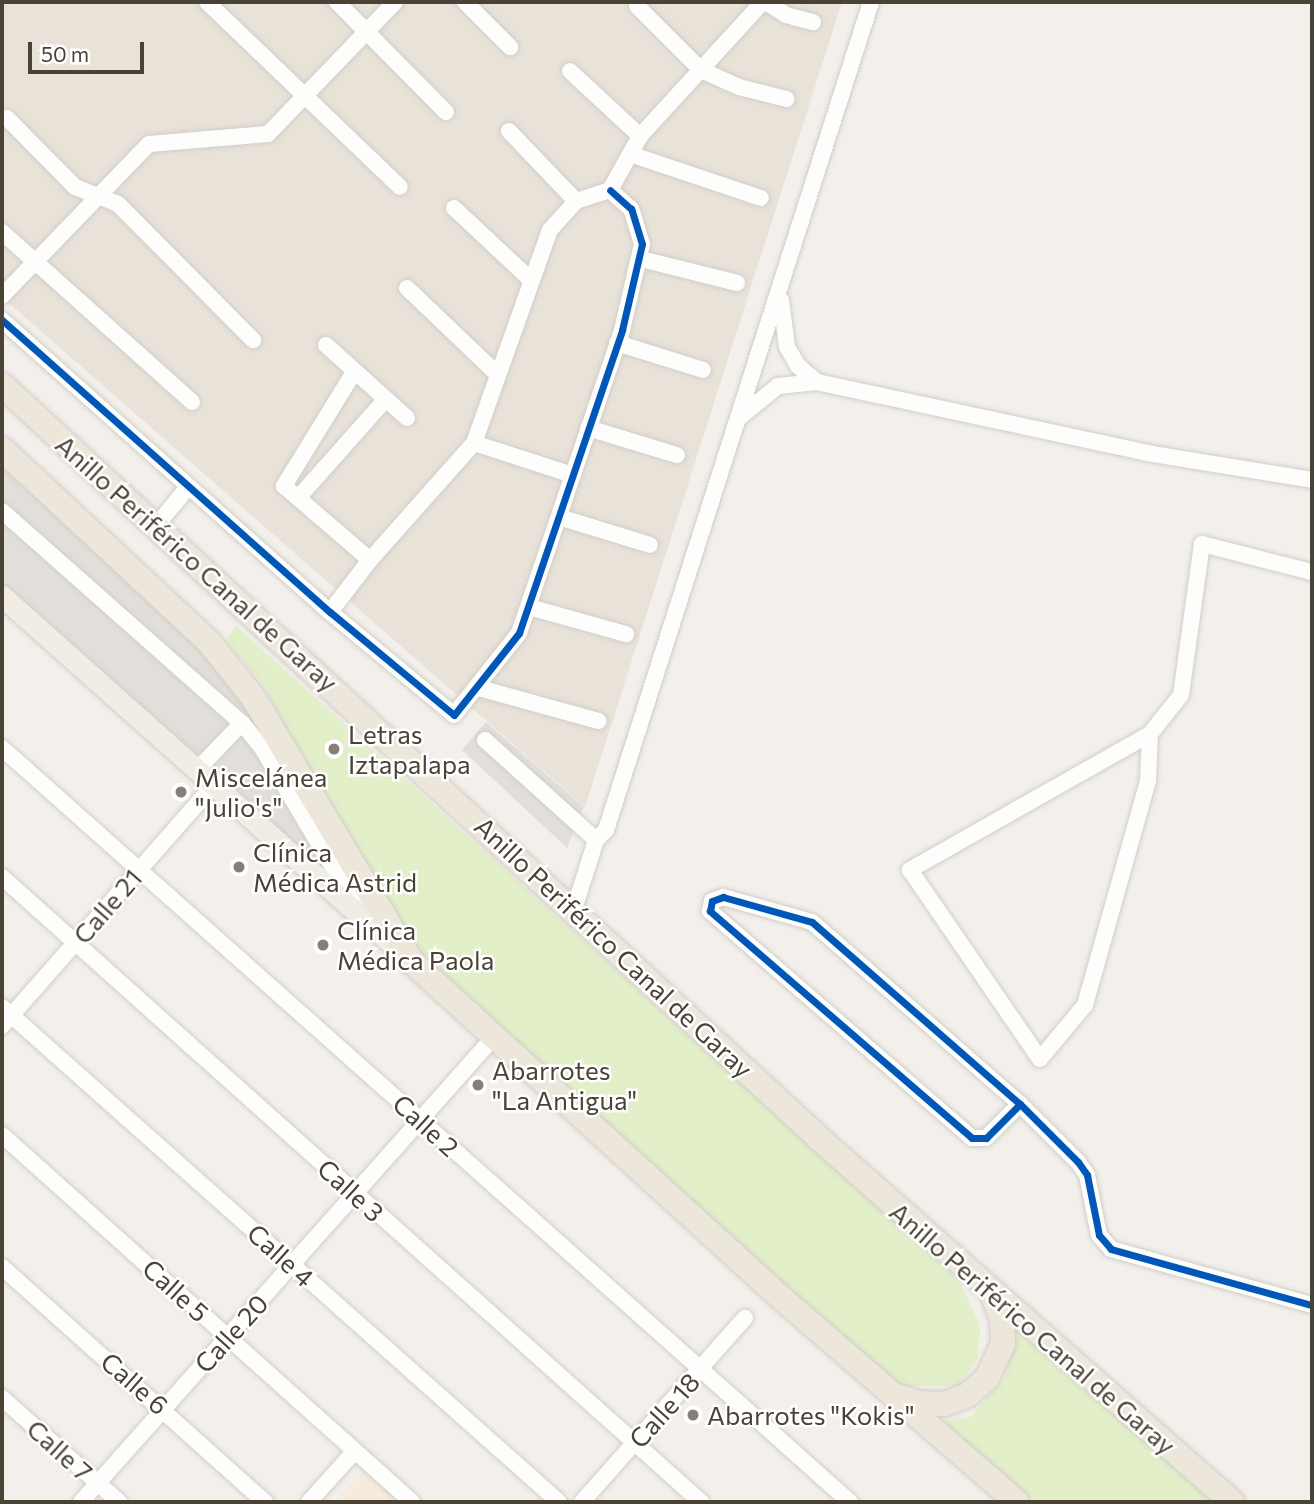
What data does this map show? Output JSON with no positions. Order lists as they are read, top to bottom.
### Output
{
  "streets": {
    "highway": ["Anillo Periférico Canal de Garay"],
    "street": [
      "Calle 21",
      "Calle 2",
      "Calle 3",
      "Calle 4",
      "Calle 5",
      "Calle 20",
      "Calle 6",
      "Calle 18",
      "Calle 7"
    ]
  },
  "crossings": [
    ["Calle 21", "Calle 2"],
    ["Calle 21", "Calle 3"],
    ["Calle 21", "Calle 4"],
    ["Calle 2", "Calle 20"],
    ["Calle 2", "Calle 18"],
    ["Calle 3", "Calle 20"],
    ["Calle 3", "Calle 18"],
    ["Calle 4", "Calle 20"],
    ["Calle 5", "Calle 20"],
    ["Calle 20", "Calle 6"],
    ["Calle 20", "Calle 7"]
  ],
  "places": [
    "Letras Iztapalapa",
    "Miscelánea \"Julio's\"",
    "Clínica Médica Astrid",
    "Clínica Médica Paola",
    "Abarrotes \"La Antigua\"",
    "Abarrotes \"Kokis\""
  ],
  "scale_bar": "50 m"
}
